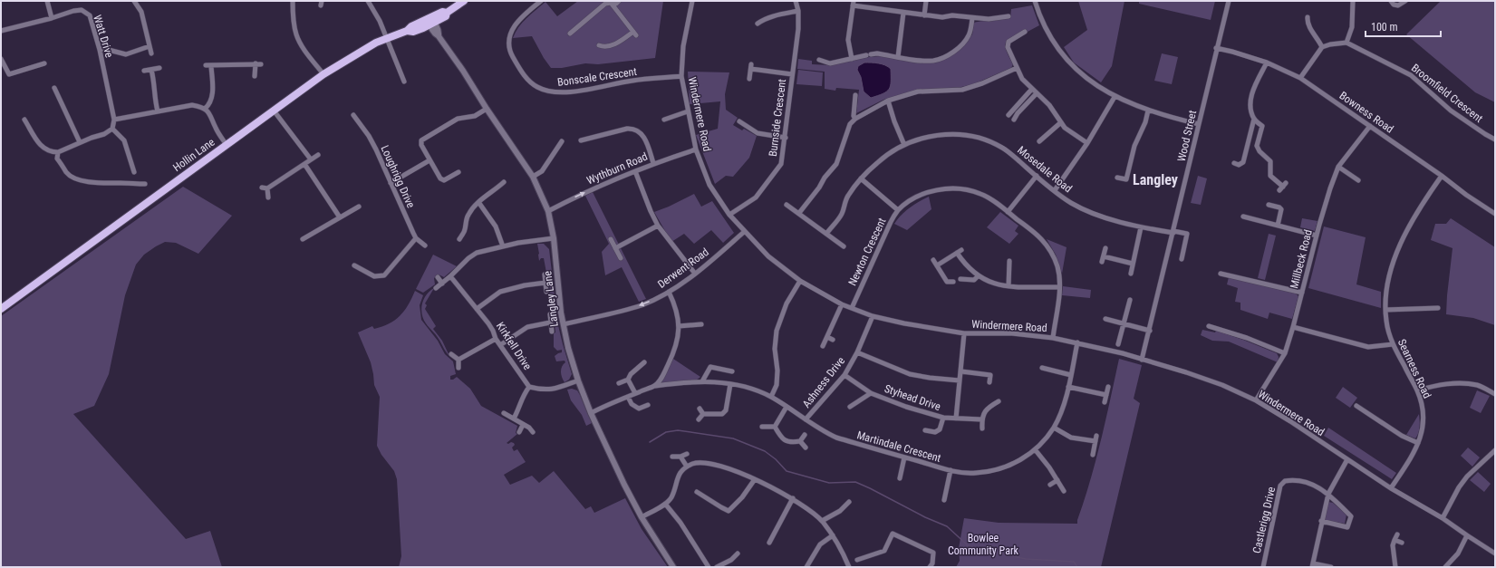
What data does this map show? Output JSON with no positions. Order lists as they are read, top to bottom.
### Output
{
  "streets": {
    "main road": ["Hollin Lane"],
    "street": [
      "Watt Drive",
      "Bonscale Crescent",
      "Broomfield Crescent",
      "Bowness Road",
      "Windermere Road",
      "Burnside Crescent",
      "Wood Street",
      "Wythburn Road",
      "Mosedale Road",
      "Loughrigg Drive",
      "Newton Crescent",
      "Millbeck Road",
      "Derwent Road",
      "Langley Lane",
      "Kirkfell Drive",
      "Searness Road",
      "Ashness Drive",
      "Styhead Drive",
      "Martindale Crescent",
      "Castlerigg Drive"
    ]
  },
  "crossings": [
    ["Bonscale Crescent", "Windermere Road"],
    ["Bowness Road", "Wood Street"],
    ["Bowness Road", "Millbeck Road"],
    ["Bowness Road", "Searness Road"],
    ["Windermere Road", "Burnside Crescent"],
    ["Windermere Road", "Wood Street"],
    ["Windermere Road", "Wythburn Road"],
    ["Windermere Road", "Newton Crescent"],
    ["Windermere Road", "Millbeck Road"],
    ["Windermere Road", "Derwent Road"],
    ["Windermere Road", "Searness Road"],
    ["Windermere Road", "Ashness Drive"],
    ["Windermere Road", "Martindale Crescent"],
    ["Wood Street", "Mosedale Road"],
    ["Hollin Lane", "Langley Lane"],
    ["Wythburn Road", "Langley Lane"],
    ["Derwent Road", "Langley Lane"],
    ["Langley Lane", "Kirkfell Drive"],
    ["Langley Lane", "Martindale Crescent"],
    ["Ashness Drive", "Styhead Drive"],
    ["Ashness Drive", "Martindale Crescent"]
  ],
  "one_way": ["Wythburn Road", "Derwent Road"],
  "districts": ["Langley"],
  "parks": ["Bowlee Community Park"],
  "scale_bar": "100 m"
}
